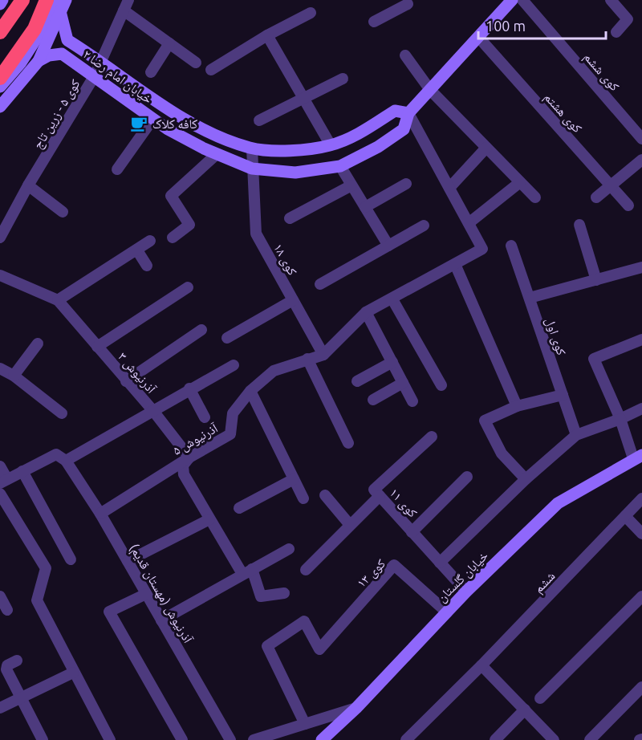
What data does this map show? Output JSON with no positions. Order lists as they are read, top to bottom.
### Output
{
  "streets": {
    "street": [
      "کوی ششم",
      "خیابان امام رضا ۲",
      "کوی هشتم",
      "کوی ۵ - زرین تاج",
      "کوی ۱۸",
      "کوی اول",
      "آذرنیوش ۳",
      "آذرنیوش ۵",
      "کوی ۱۱",
      "کوی ۱۳",
      "خیابان گلستان",
      "ششم",
      "آذرنیوش (مهستان قدیم)"
    ]
  },
  "crossings": [
    ["خیابان امام رضا ۲", "کوی هشتم"],
    ["خیابان امام رضا ۲", "کوی ۵ - زرین تاج"],
    ["خیابان امام رضا ۲", "کوی ۱۸"],
    ["کوی ۱۸", "آذرنیوش ۵"],
    ["آذرنیوش ۳", "آذرنیوش ۵"],
    ["آذرنیوش ۵", "آذرنیوش (مهستان قدیم)"],
    ["کوی ۱۱", "خیابان گلستان"],
    ["کوی ۱۳", "خیابان گلستان"]
  ],
  "places": {
    "cafe": ["کافه کلاک"]
  },
  "scale_bar": "100 m"
}
